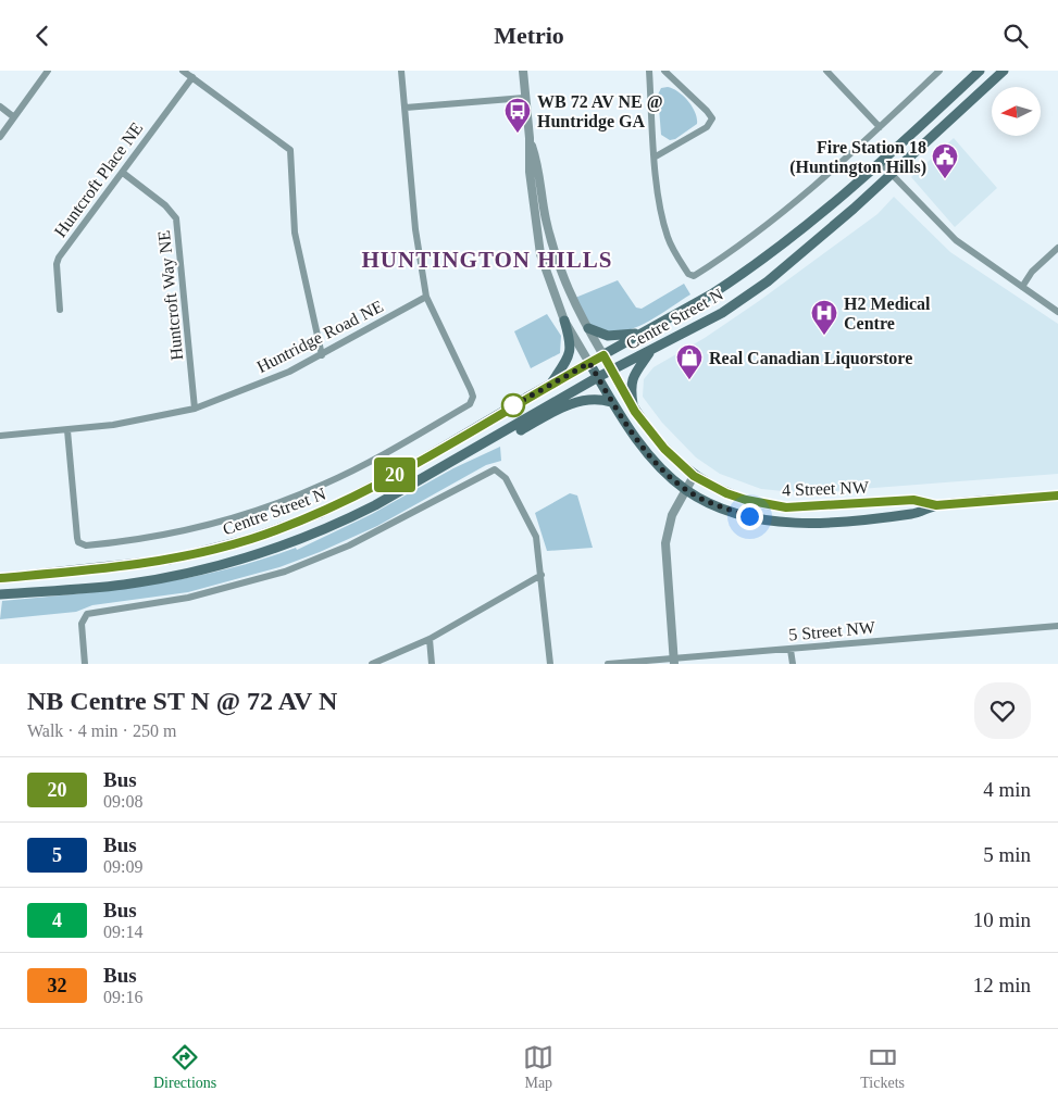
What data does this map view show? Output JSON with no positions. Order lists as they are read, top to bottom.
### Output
{
  "streets": {
    "main road": ["Centre Street N", "4 Street NW"],
    "street": [
      "Huntcroft Place NE",
      "Huntcroft Way NE",
      "Huntridge Road NE",
      "5 Street NW"
    ]
  },
  "crossings": [
    ["Huntcroft Place NE", "Huntcroft Way NE"],
    ["Huntcroft Way NE", "Huntridge Road NE"],
    ["Centre Street N", "4 Street NW"]
  ],
  "districts": ["HUNTINGTON HILLS"],
  "places": {
    "bus stop": ["WB 72 AV NE @ Huntridge GA"],
    "public building": ["Fire Station 18 (Huntington Hills)"],
    "hospital": ["H2 Medical Centre"],
    "shop": ["Real Canadian Liquorstore"]
  },
  "lines": ["bus line 20"],
  "north": "left",
  "page": {
    "header": "Metrio",
    "on_map": "20",
    "heading": ["NB Centre ST N @ 72 AV N", "Walk · 4 min · 250 m"],
    "list": [
      {
        "mark": "20",
        "name": "Bus",
        "note": "09:08",
        "value": "4 min"
      },
      {
        "mark": "5",
        "name": "Bus",
        "note": "09:09",
        "value": "5 min"
      },
      {
        "mark": "4",
        "name": "Bus",
        "note": "09:14",
        "value": "10 min"
      },
      {
        "mark": "32",
        "name": "Bus",
        "note": "09:16",
        "value": "12 min"
      }
    ],
    "tabs": ["Directions", "Map", "Tickets"]
  }
}
